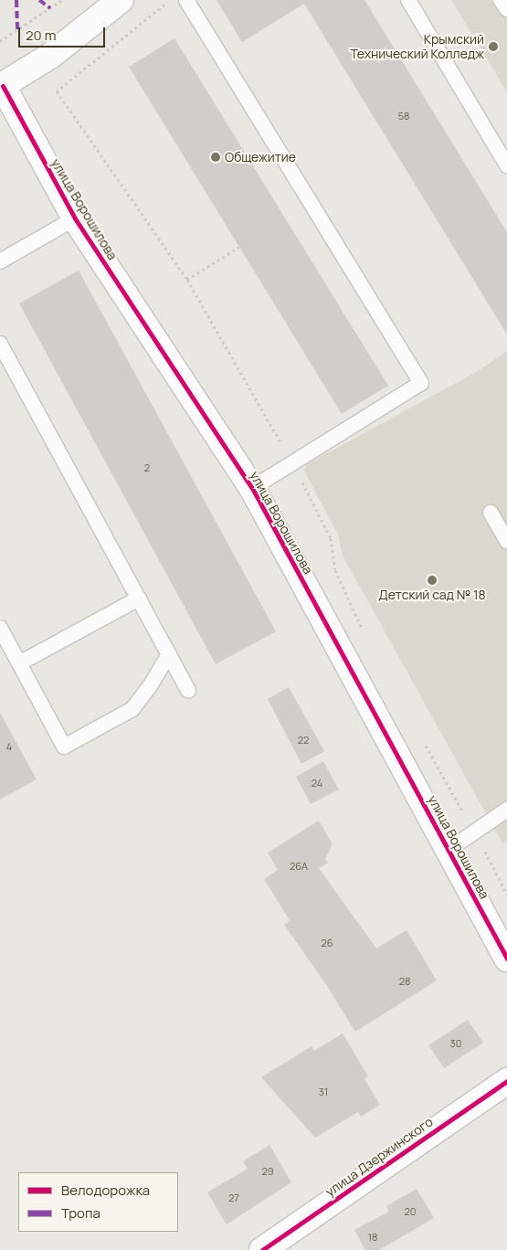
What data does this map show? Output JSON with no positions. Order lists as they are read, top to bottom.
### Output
{
  "streets": {
    "street": ["улица Ворошилова", "улица Дзержинского"]
  },
  "places": ["Крымский Технический Колледж", "Общежитие", "Детский сад № 18"],
  "house_numbers": [
    "58",
    "2",
    "22",
    "4",
    "24",
    "26А",
    "26",
    "28",
    "30",
    "31",
    "29",
    "27",
    "20",
    "18"
  ],
  "legend": ["Велодорожка", "Тропа"],
  "scale_bar": "20 m"
}
